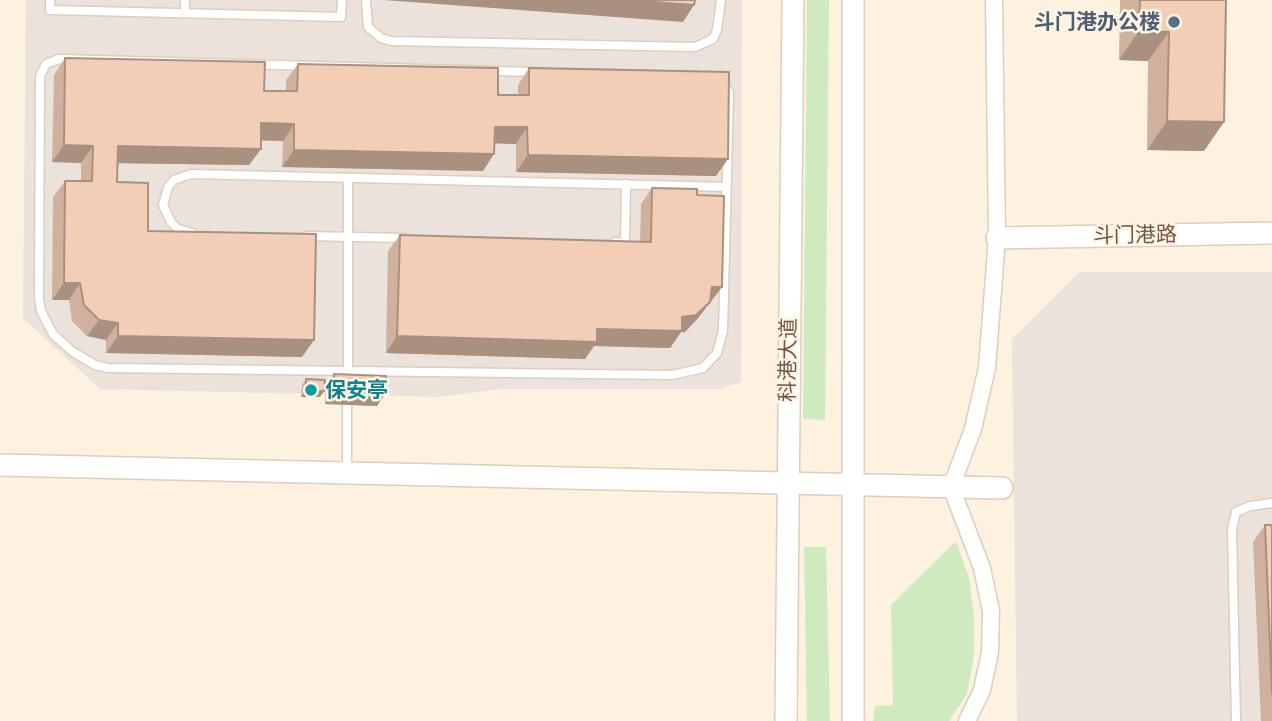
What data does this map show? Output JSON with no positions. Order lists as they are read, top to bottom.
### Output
{
  "streets": {
    "street": ["斗门港路", "科港大道"]
  },
  "places": ["斗门港办公楼", "保安亭"]
}
